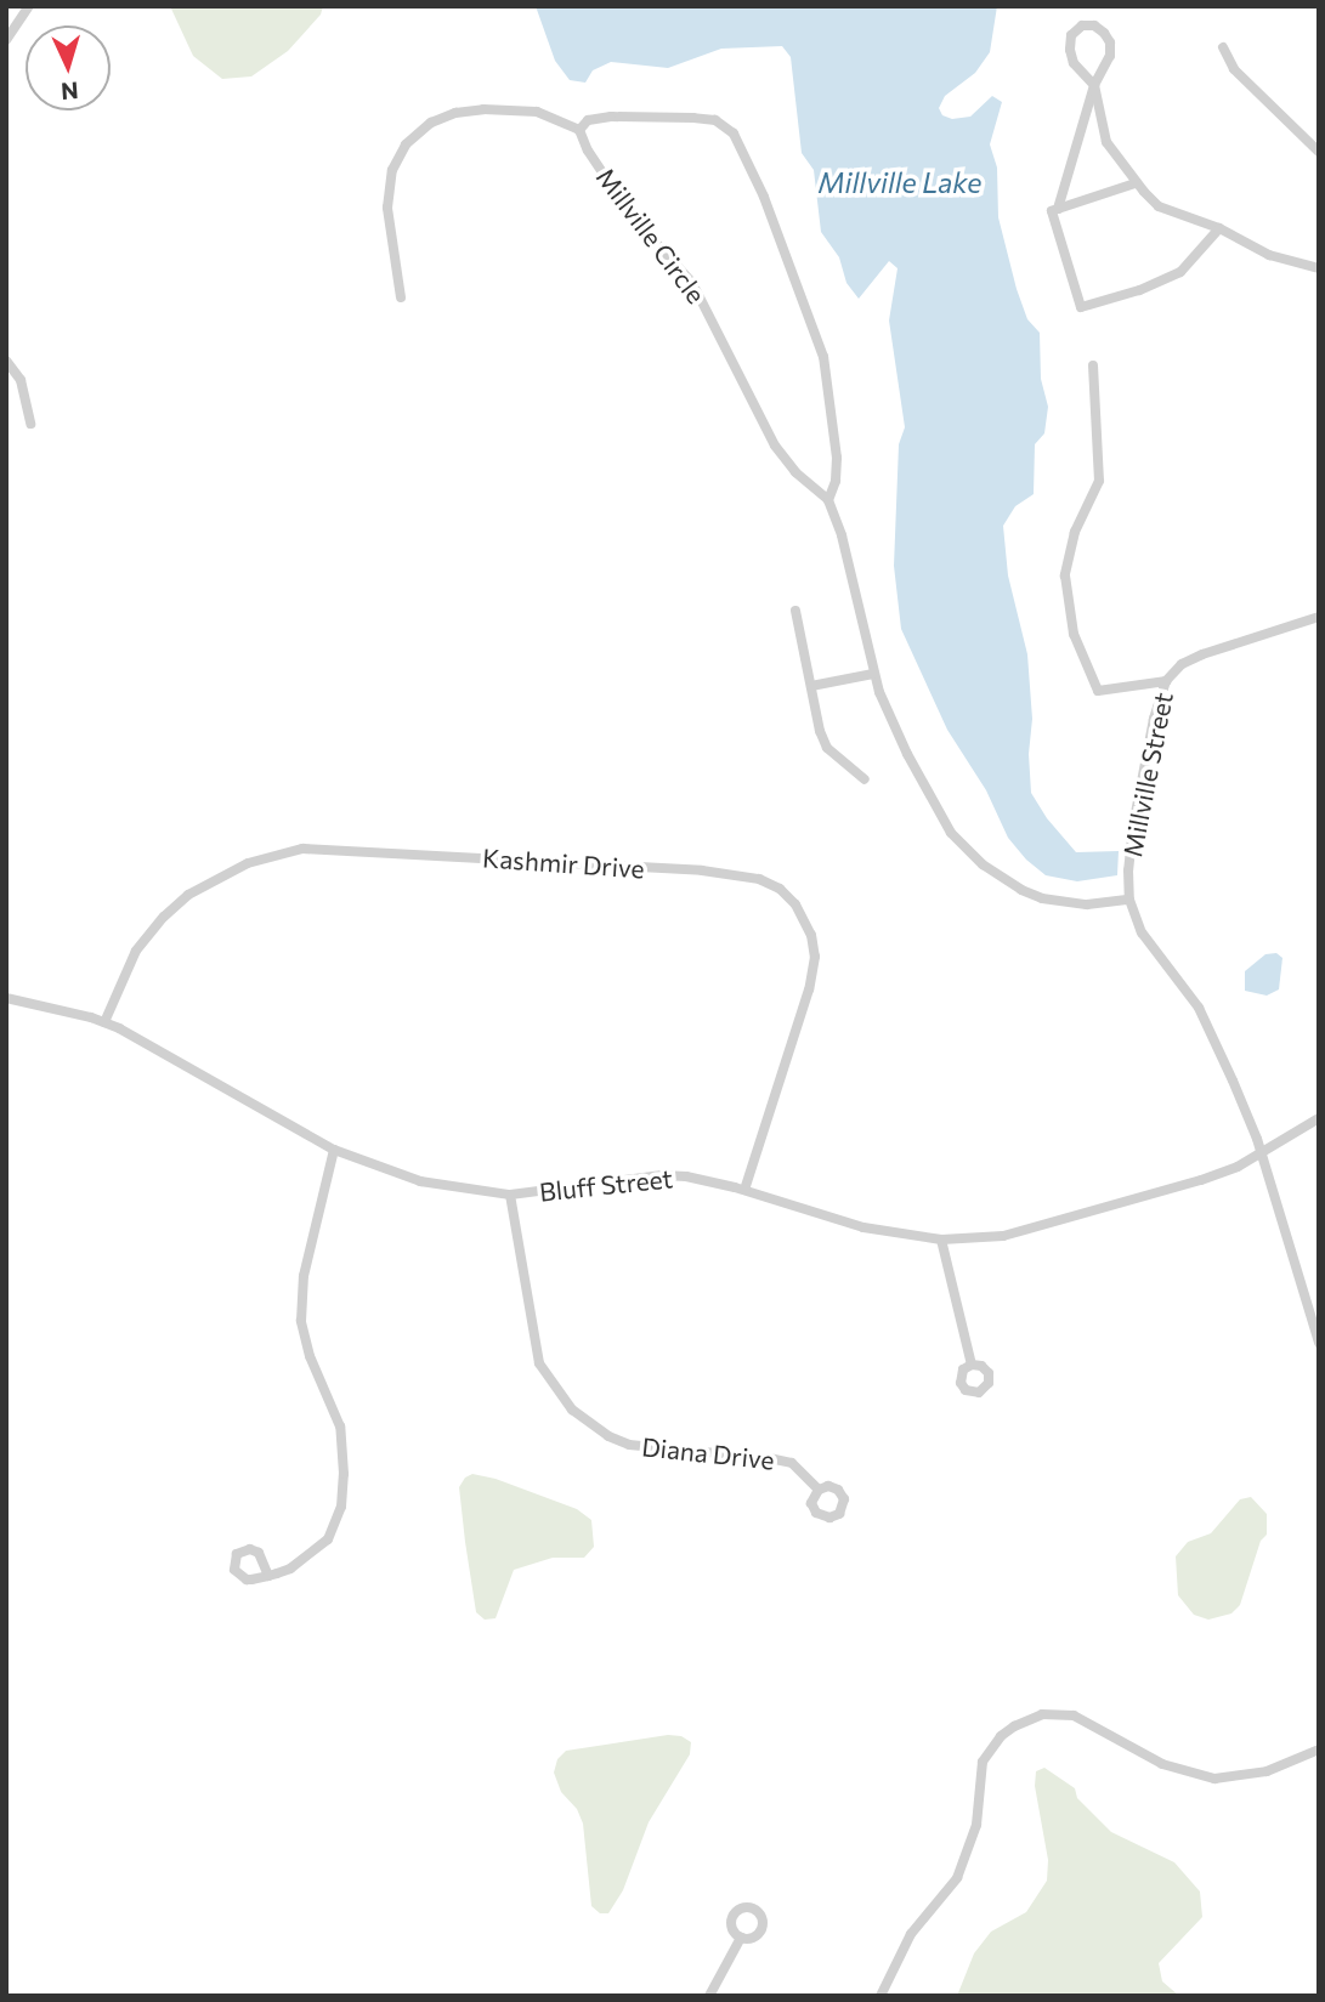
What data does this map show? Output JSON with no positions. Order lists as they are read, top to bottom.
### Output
{
  "streets": {
    "street": [
      "Millville Circle",
      "Millville Street",
      "Kashmir Drive",
      "Bluff Street",
      "Diana Drive"
    ]
  },
  "crossings": [
    ["Millville Circle", "Millville Street"],
    ["Millville Street", "Bluff Street"],
    ["Kashmir Drive", "Bluff Street"],
    ["Bluff Street", "Diana Drive"]
  ],
  "water": ["Millville Lake"],
  "north": "bottom"
}
